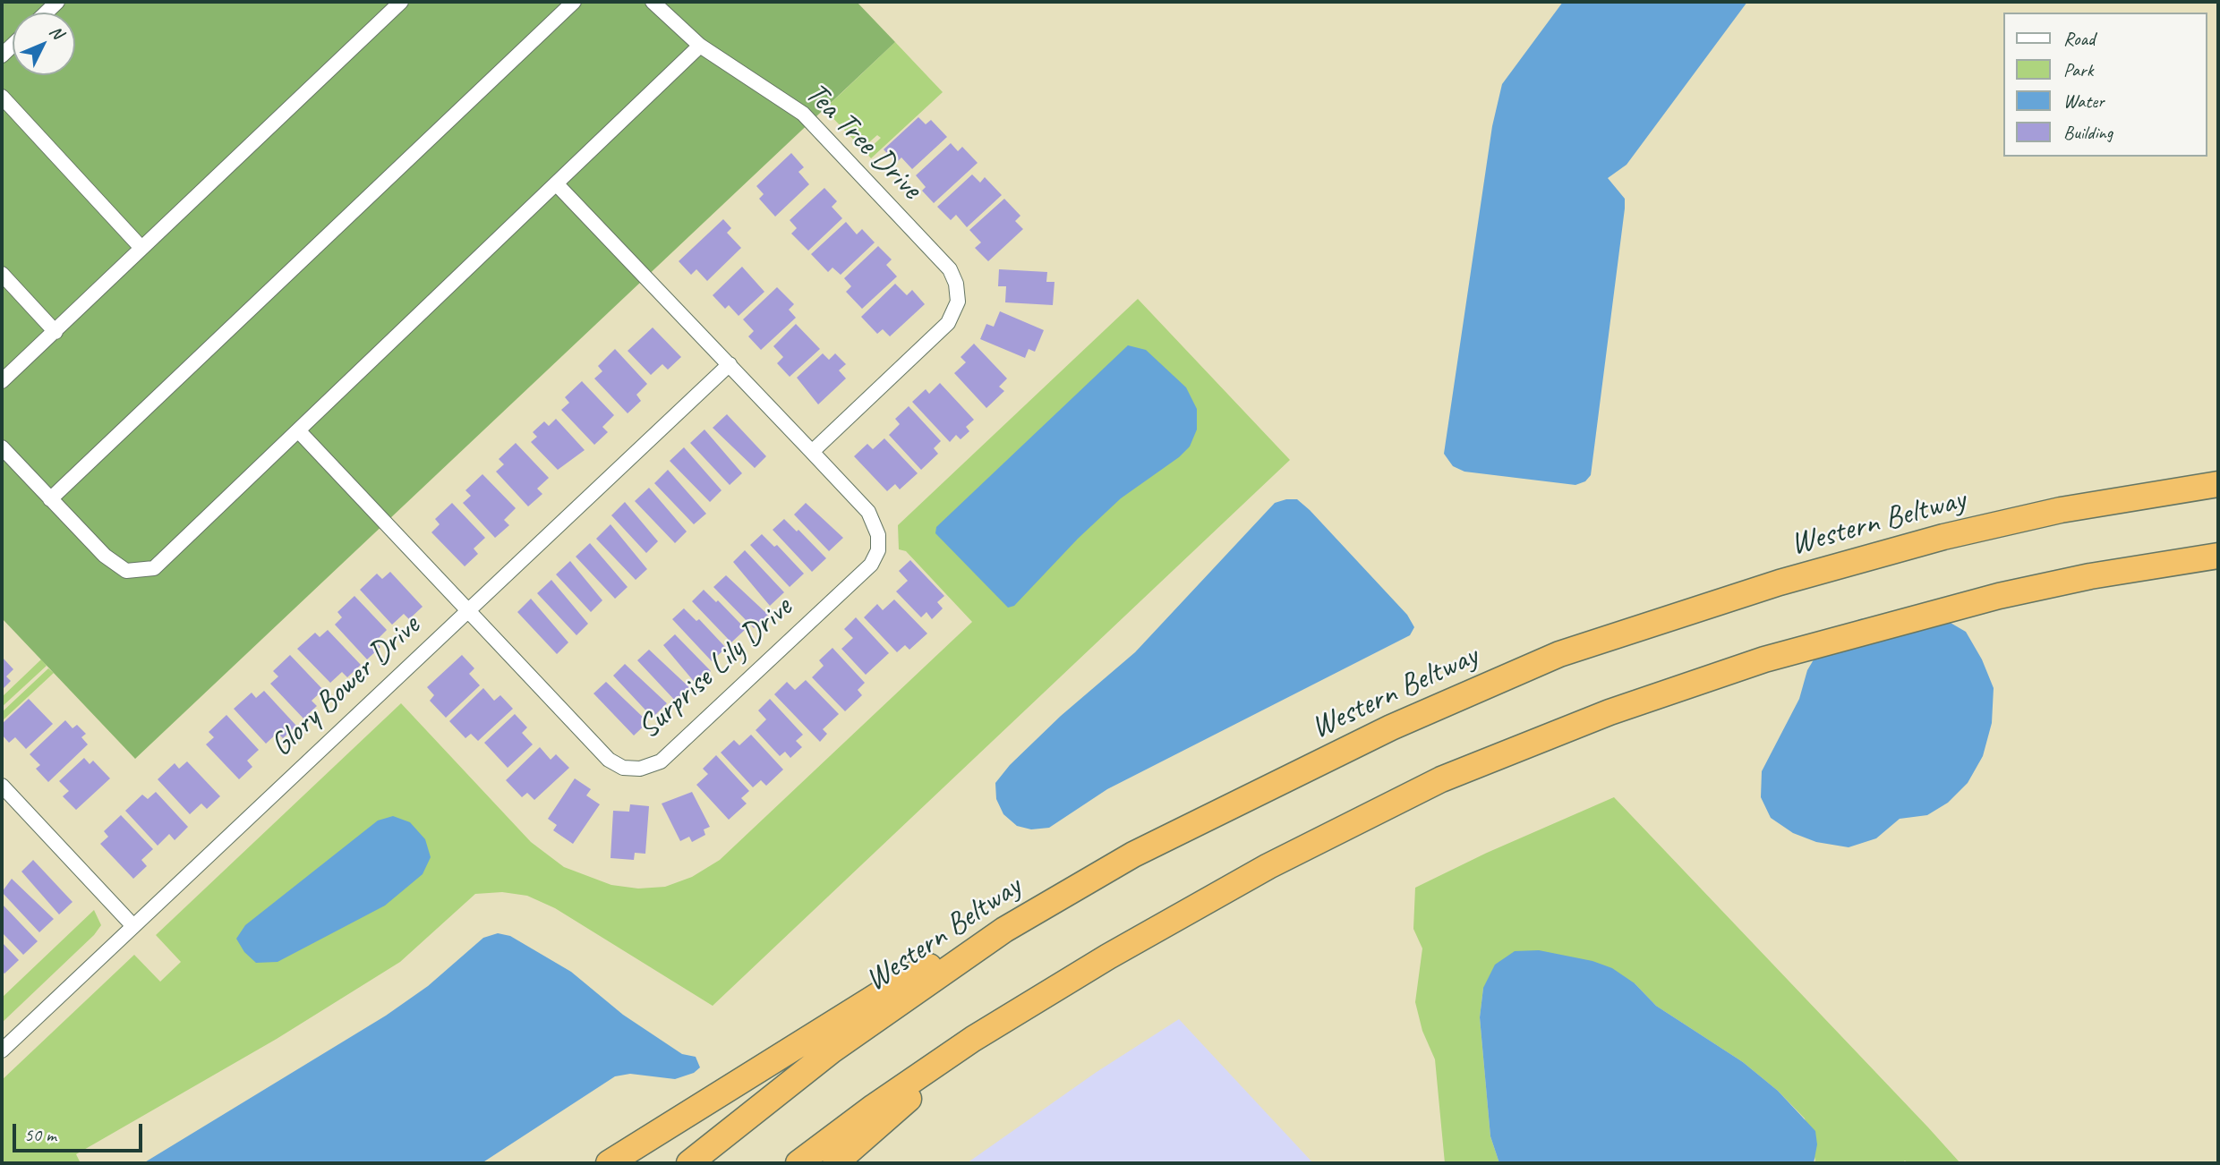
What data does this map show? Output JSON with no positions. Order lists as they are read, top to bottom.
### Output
{
  "streets": {
    "highway": ["Western Beltway"],
    "street": ["Tea Tree Drive", "Surprise Lily Drive", "Glory Bower Drive"]
  },
  "crossings": [
    ["Tea Tree Drive", "Surprise Lily Drive"],
    ["Surprise Lily Drive", "Glory Bower Drive"]
  ],
  "legend": [
    "Road",
    "Park",
    "Water",
    "Building"
  ],
  "scale_bar": "50 m",
  "north": "top right"
}
